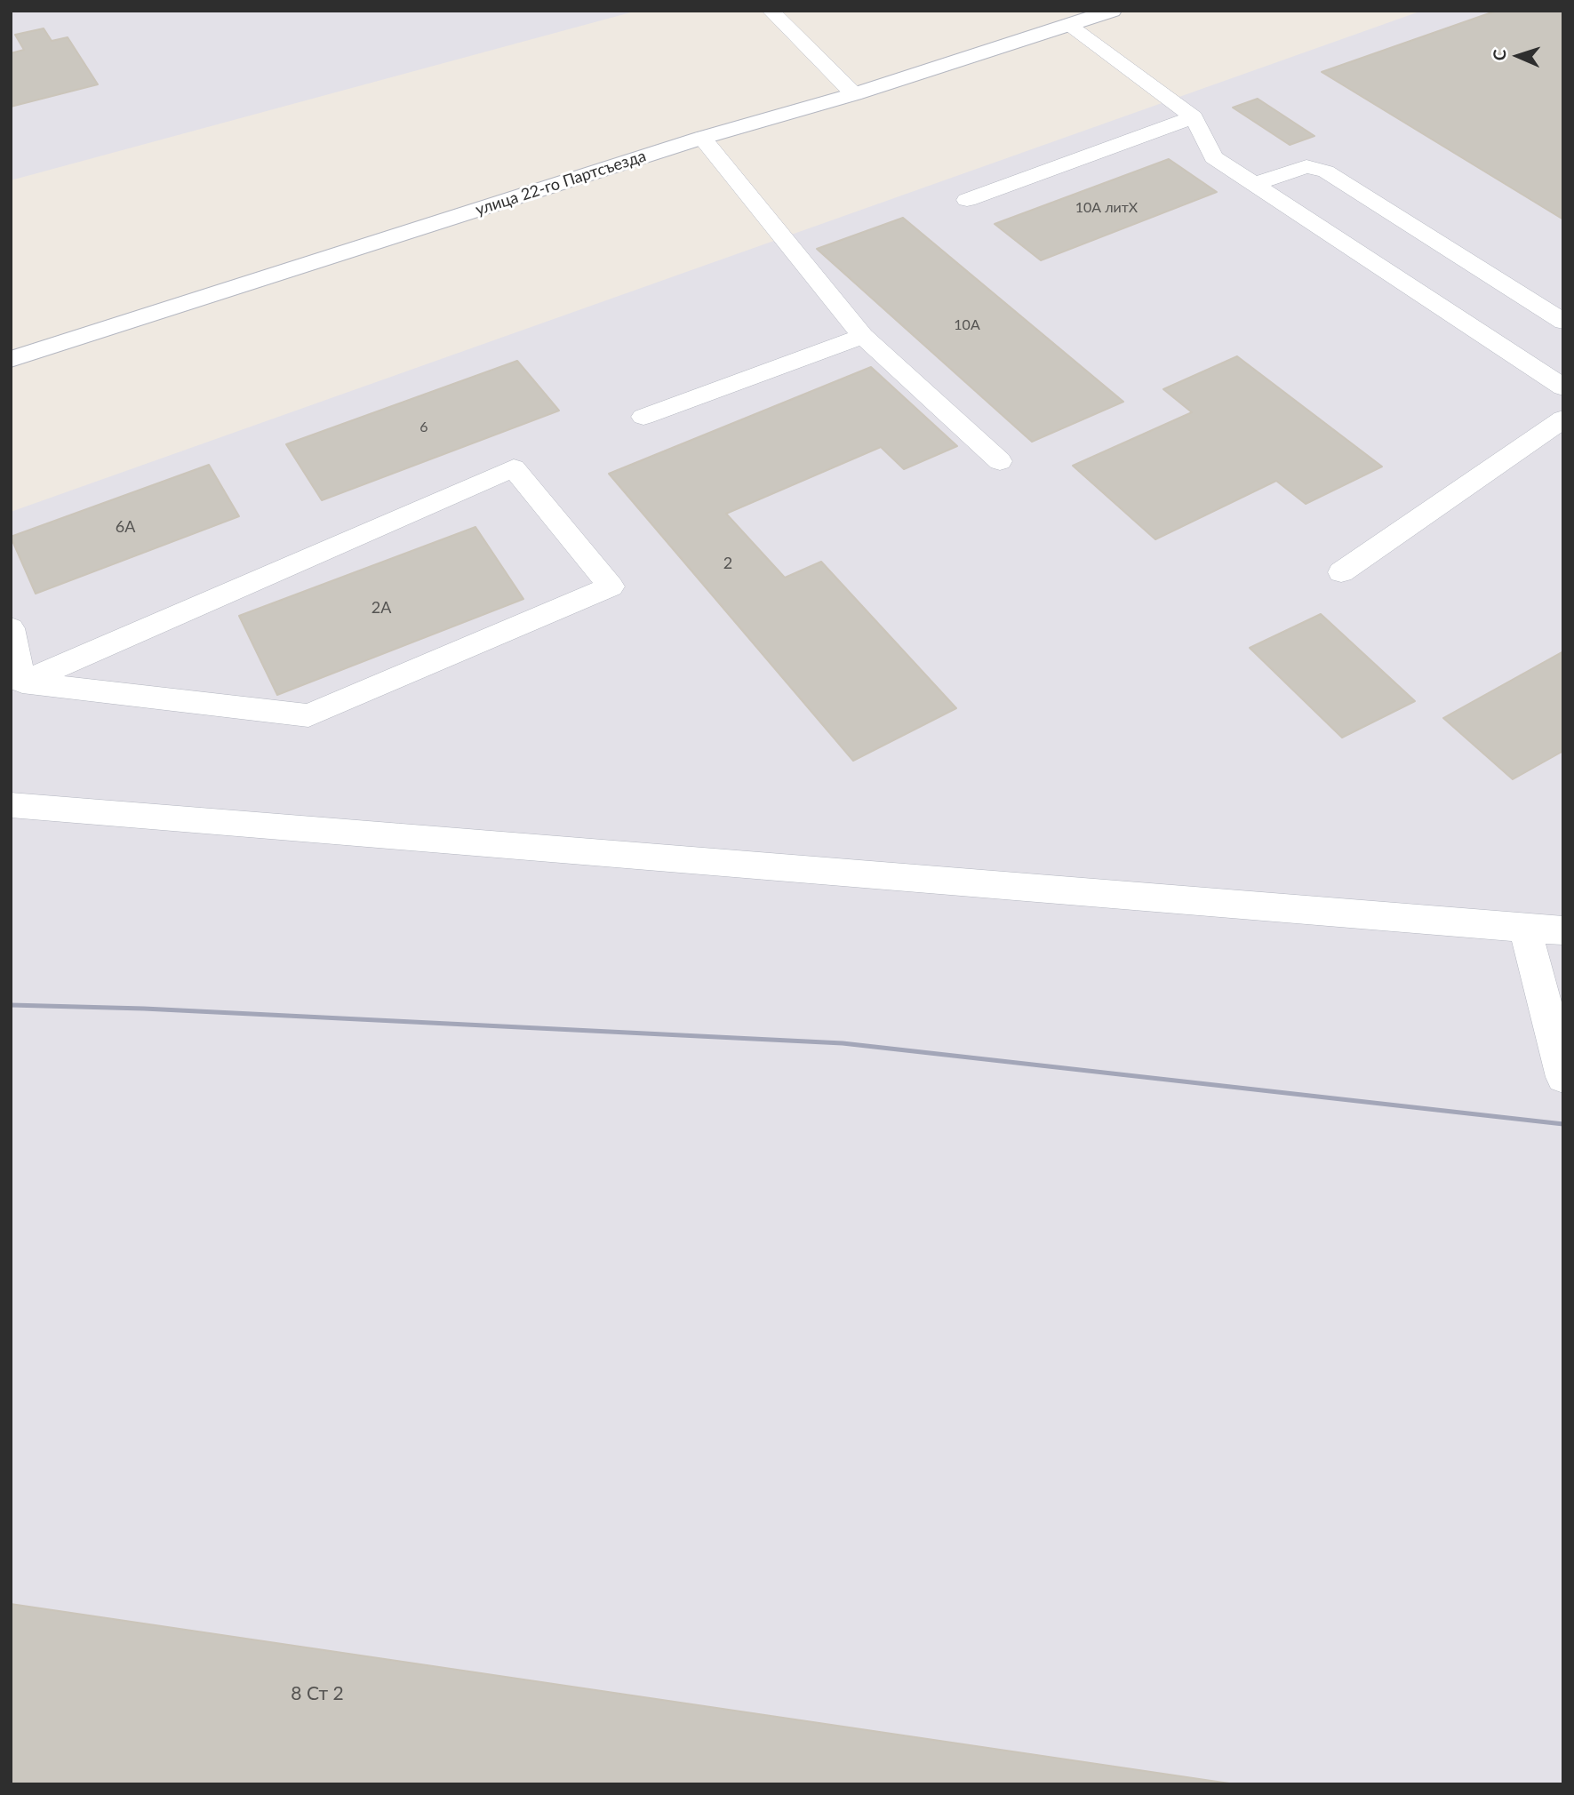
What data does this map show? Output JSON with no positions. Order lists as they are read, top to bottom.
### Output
{
  "streets": {
    "street": ["улица 22-го Партсъезда"]
  },
  "house_numbers": [
    "10А литХ",
    "10А",
    "6",
    "6А",
    "2",
    "2А",
    "8 Ст 2"
  ],
  "north": "left"
}
